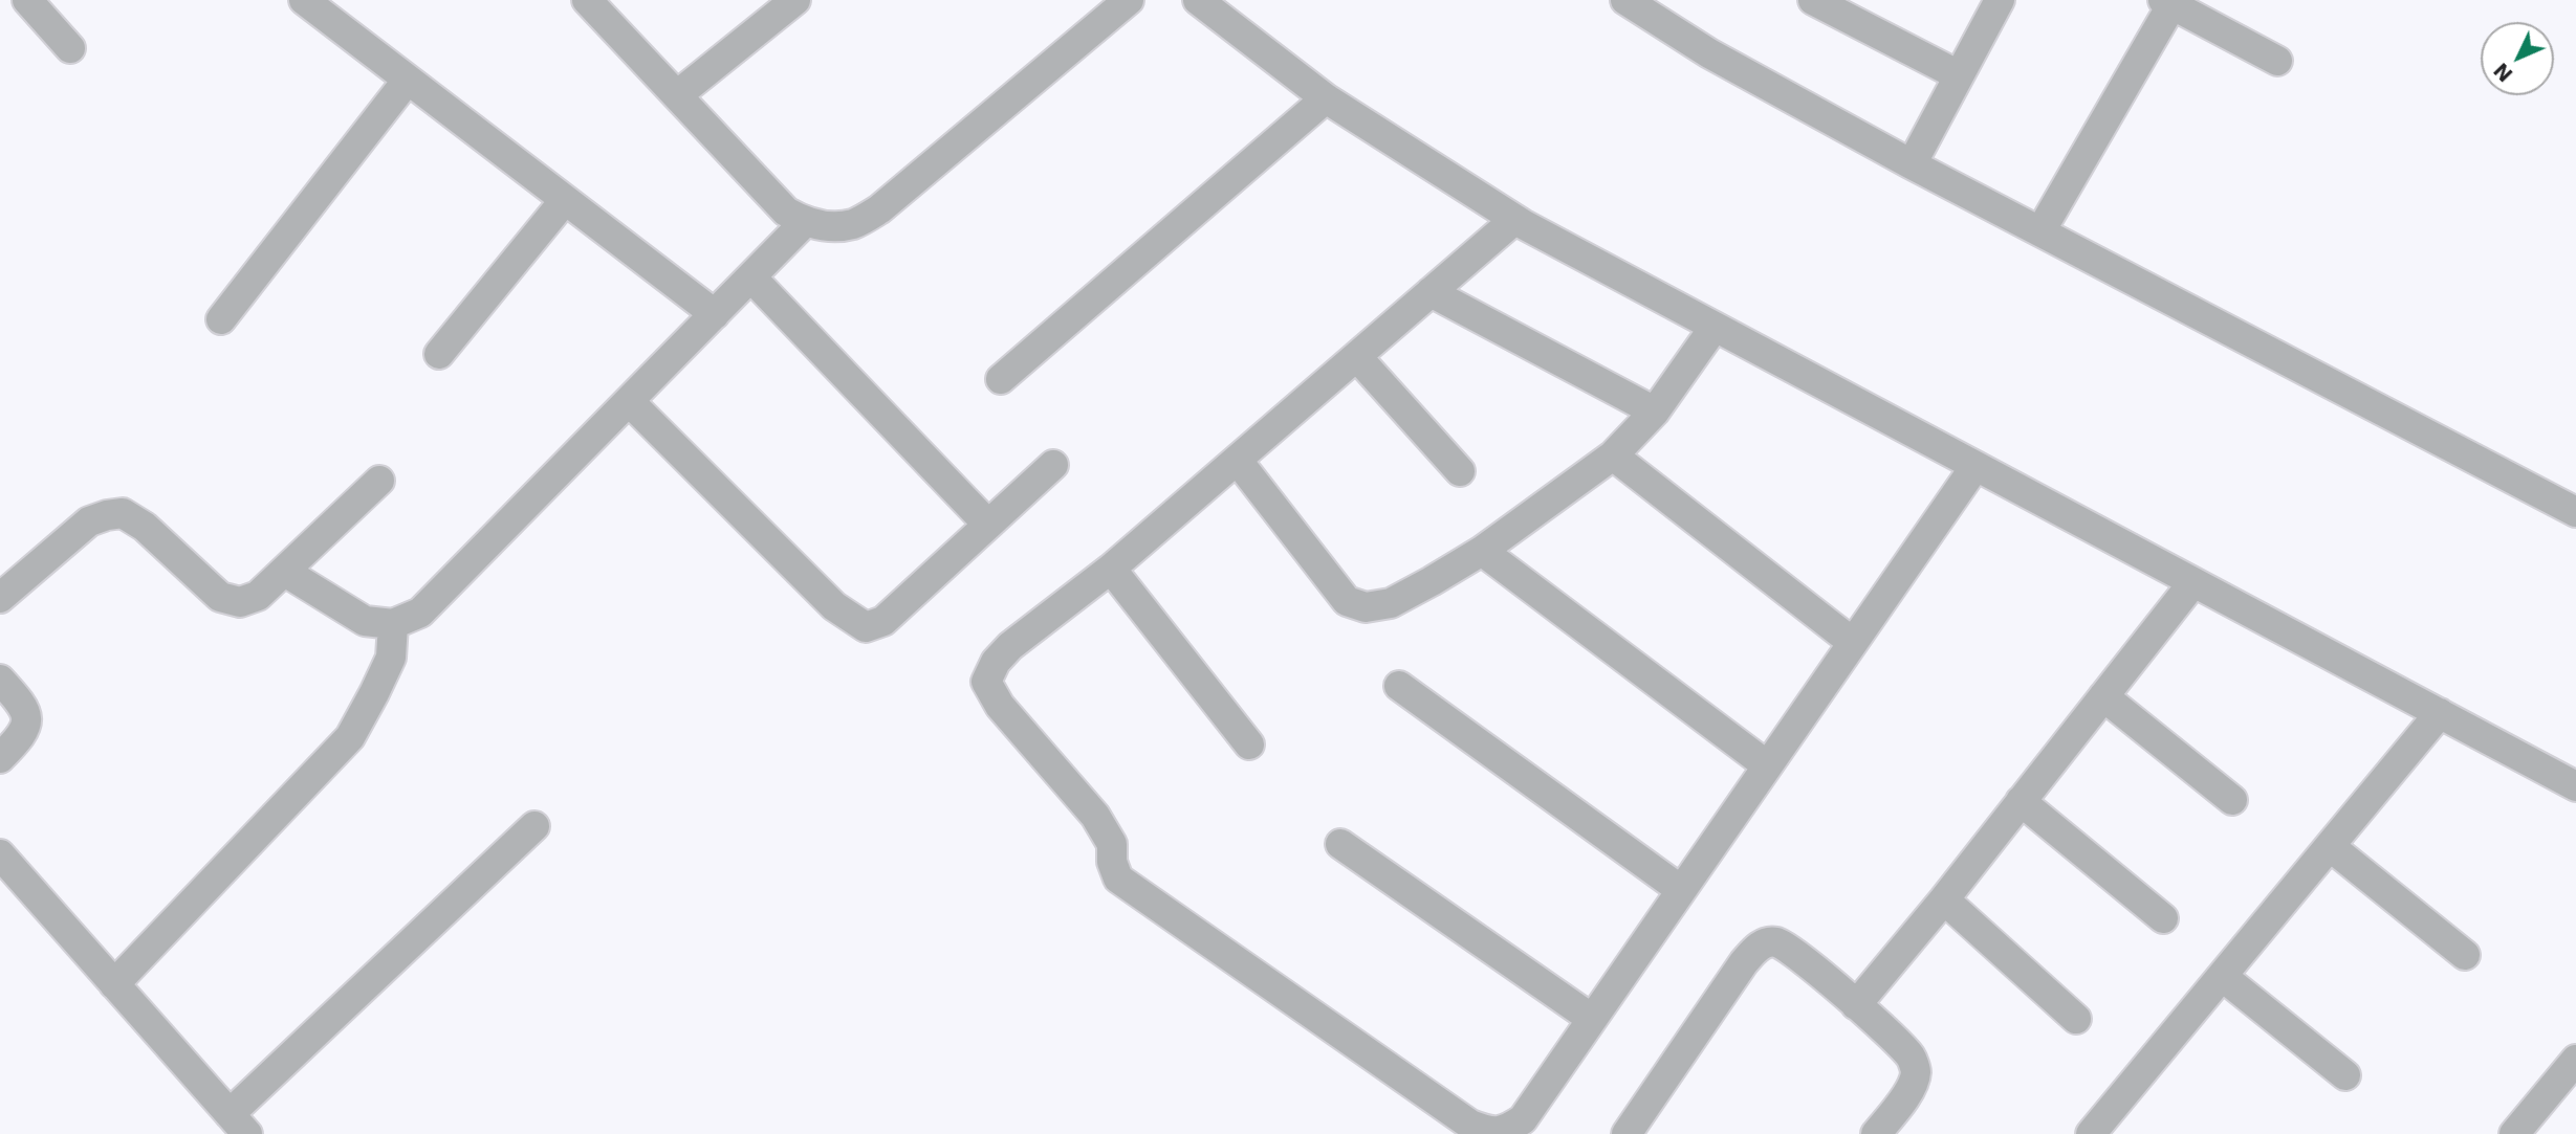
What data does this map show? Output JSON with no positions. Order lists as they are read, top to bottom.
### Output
{
  "north": "bottom left"
}
